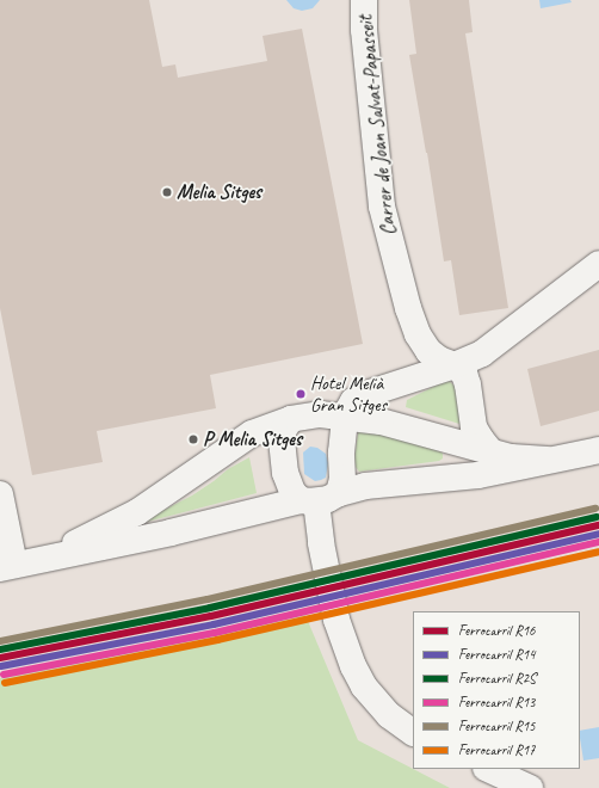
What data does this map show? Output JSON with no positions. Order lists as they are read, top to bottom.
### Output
{
  "streets": {
    "street": ["Carrer de Joan Salvat-Papasseit"]
  },
  "places": ["Melia Sitges", "Hotel Melià Gran Sitges", "P Melia Sitges"],
  "lines": [
    "rail line R15",
    "rail line R2S",
    "rail line R16",
    "rail line R14",
    "rail line R13",
    "rail line R17"
  ],
  "legend": [
    "Ferrocarril R16",
    "Ferrocarril R14",
    "Ferrocarril R2S",
    "Ferrocarril R13",
    "Ferrocarril R15",
    "Ferrocarril R17"
  ]
}
